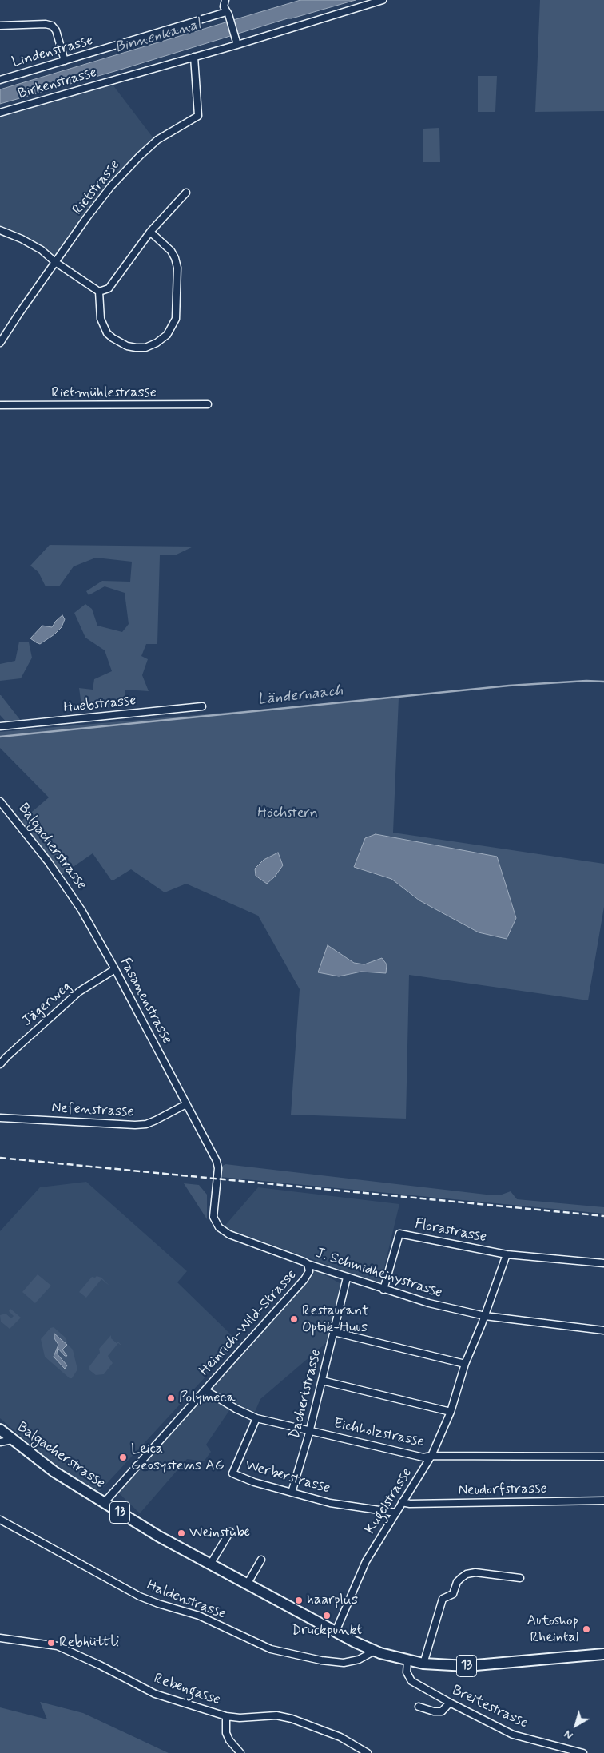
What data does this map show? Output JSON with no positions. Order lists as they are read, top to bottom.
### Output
{
  "streets": {
    "main road": ["Balgacherstrasse", "13"],
    "street": [
      "Lindenstrasse",
      "Birkenstrasse",
      "Rietstrasse",
      "Rietmühlestrasse",
      "Huebstrasse",
      "Fasanenstrasse",
      "Jägerweg",
      "Nefenstrasse",
      "Florastrasse",
      "J. Schmidheinystrasse",
      "Heinrich-Wild-Strasse",
      "Dachertstrasse",
      "Eichholzstrasse",
      "Werberstrasse",
      "Neudorfstrasse",
      "Kugelstrasse",
      "Haldenstrasse",
      "Rebengasse",
      "Breitestrasse"
    ]
  },
  "crossings": [
    ["Birkenstrasse", "Rietstrasse"],
    ["Balgacherstrasse", "Fasanenstrasse"],
    ["Balgacherstrasse", "Heinrich-Wild-Strasse"],
    ["Balgacherstrasse", "Kugelstrasse"],
    ["Balgacherstrasse", "13"],
    ["Fasanenstrasse", "Jägerweg"],
    ["Fasanenstrasse", "Nefenstrasse"],
    ["Fasanenstrasse", "J. Schmidheinystrasse"],
    ["Nefenstrasse", "J. Schmidheinystrasse"],
    ["Florastrasse", "J. Schmidheinystrasse"],
    ["Florastrasse", "Kugelstrasse"],
    ["J. Schmidheinystrasse", "Heinrich-Wild-Strasse"],
    ["J. Schmidheinystrasse", "Dachertstrasse"],
    ["J. Schmidheinystrasse", "Kugelstrasse"],
    ["Heinrich-Wild-Strasse", "Eichholzstrasse"],
    ["Dachertstrasse", "Eichholzstrasse"],
    ["Dachertstrasse", "Werberstrasse"],
    ["Eichholzstrasse", "Werberstrasse"],
    ["Eichholzstrasse", "Kugelstrasse"],
    ["Werberstrasse", "Kugelstrasse"],
    ["Neudorfstrasse", "Kugelstrasse"],
    ["Kugelstrasse", "13"],
    ["13", "Haldenstrasse"],
    ["13", "Breitestrasse"]
  ],
  "water": ["Binnenkanal", "Ländernaach"],
  "parks": ["Höchstern"],
  "places": [
    "Restaurant Optik-Huus",
    "Polymeca",
    "Leica Geosystems AG",
    "Weinstube",
    "haarplus",
    "Druckpunkt",
    "Autoshop Rheintal",
    "Rebhüttli"
  ],
  "north": "bottom left"
}
